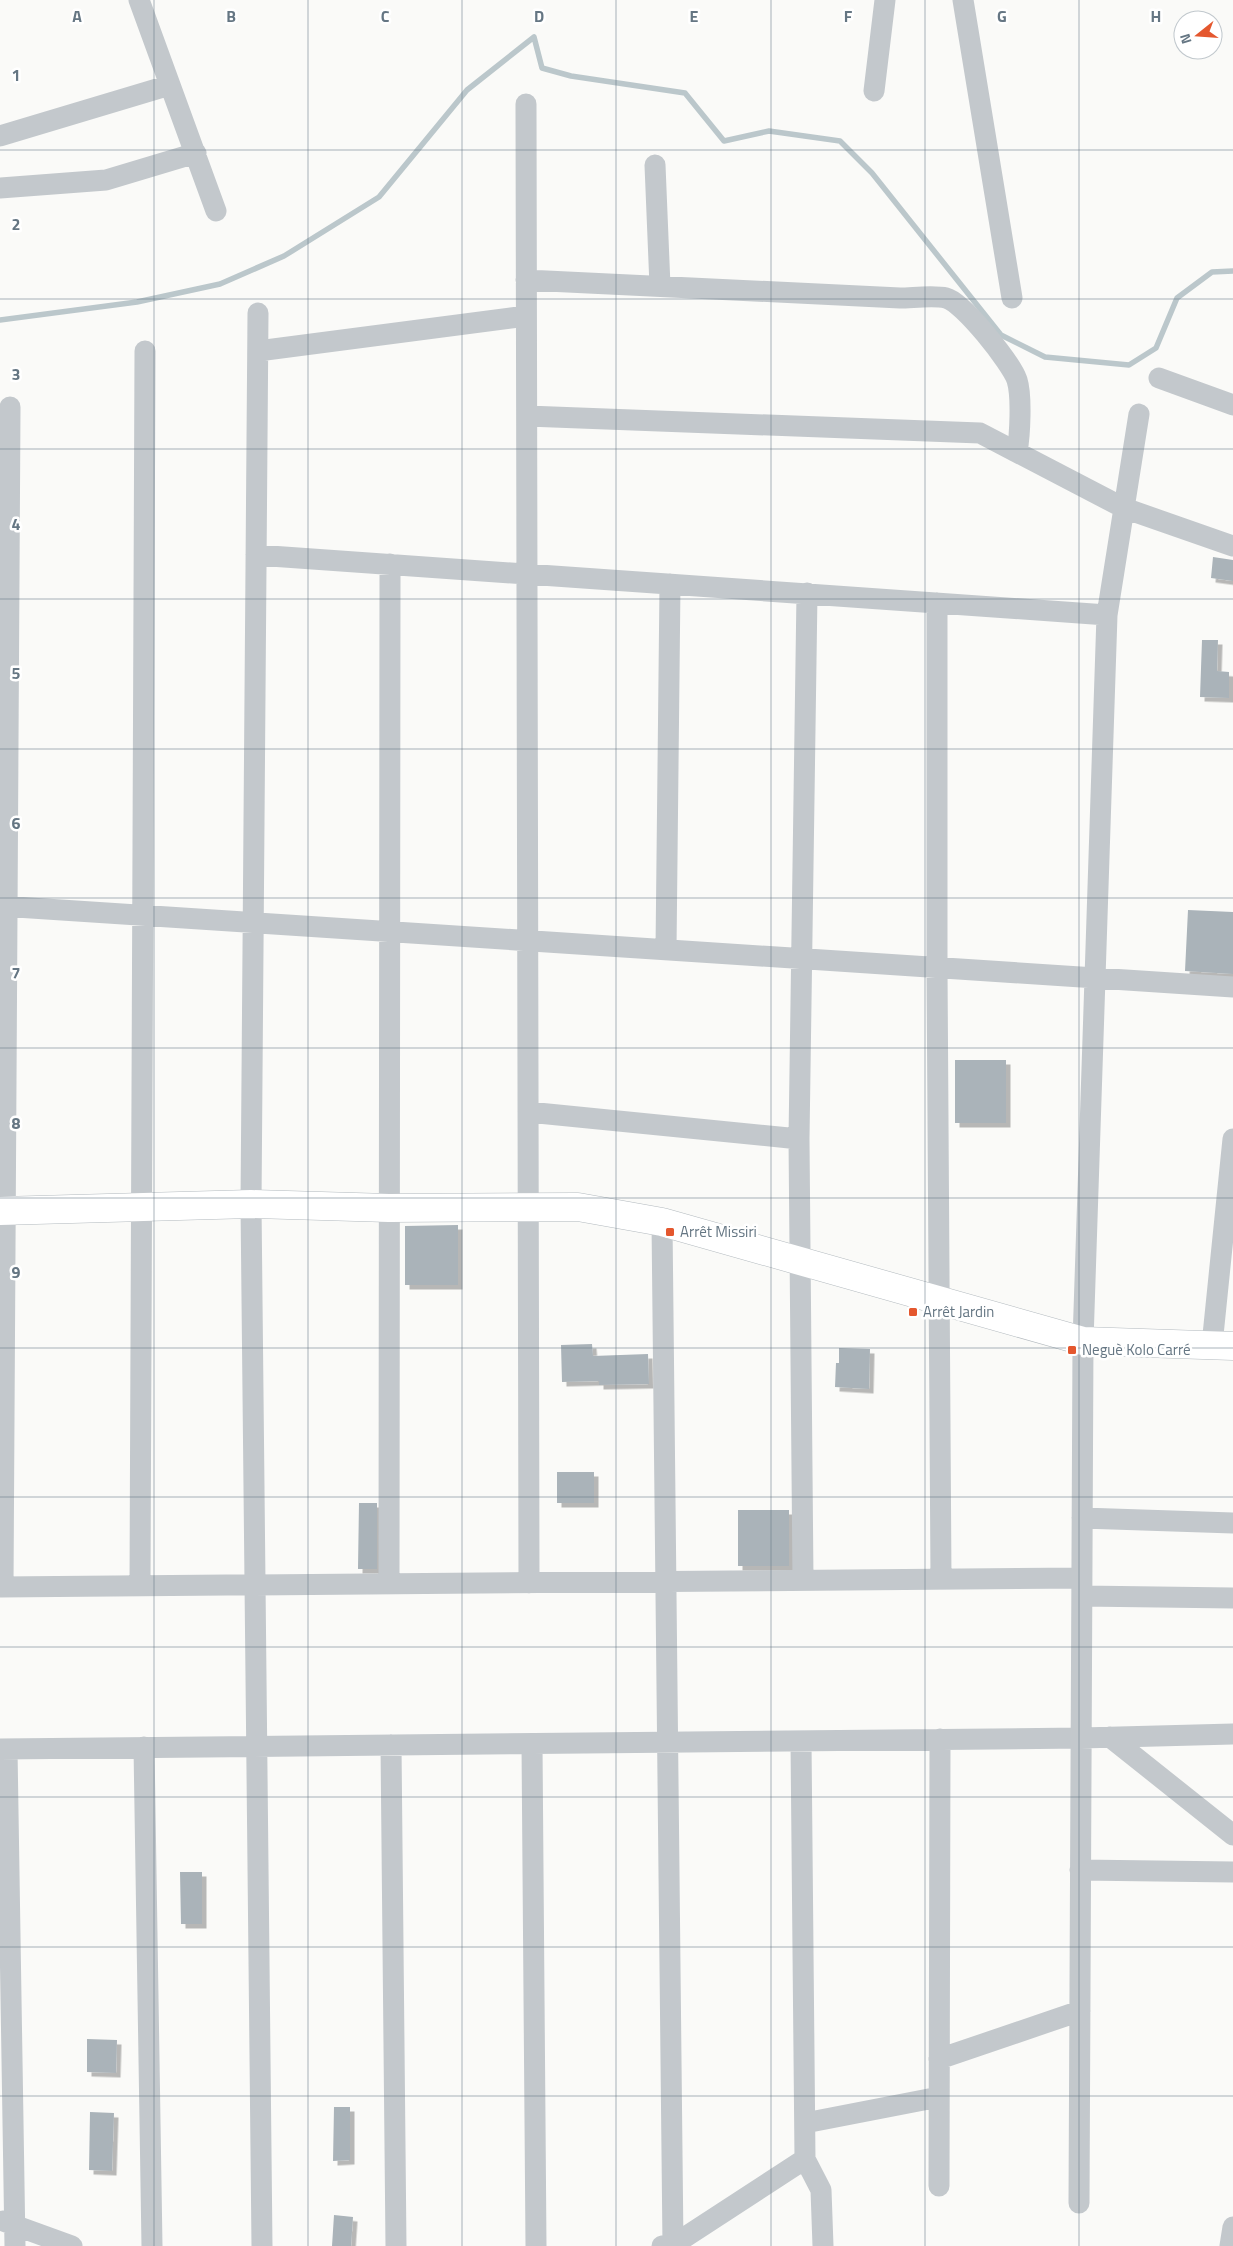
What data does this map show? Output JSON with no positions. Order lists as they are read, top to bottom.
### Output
{
  "places": {
    "transit": ["Arrêt Missiri", "Arrêt Jardin", "Neguè Kolo Carré"]
  },
  "north": "left",
  "grid": {
    "columns": [
      "A",
      "B",
      "C",
      "D",
      "E",
      "F",
      "G",
      "H"
    ],
    "rows": [
      "1",
      "2",
      "3",
      "4",
      "5",
      "6",
      "7",
      "8",
      "9"
    ]
  }
}
